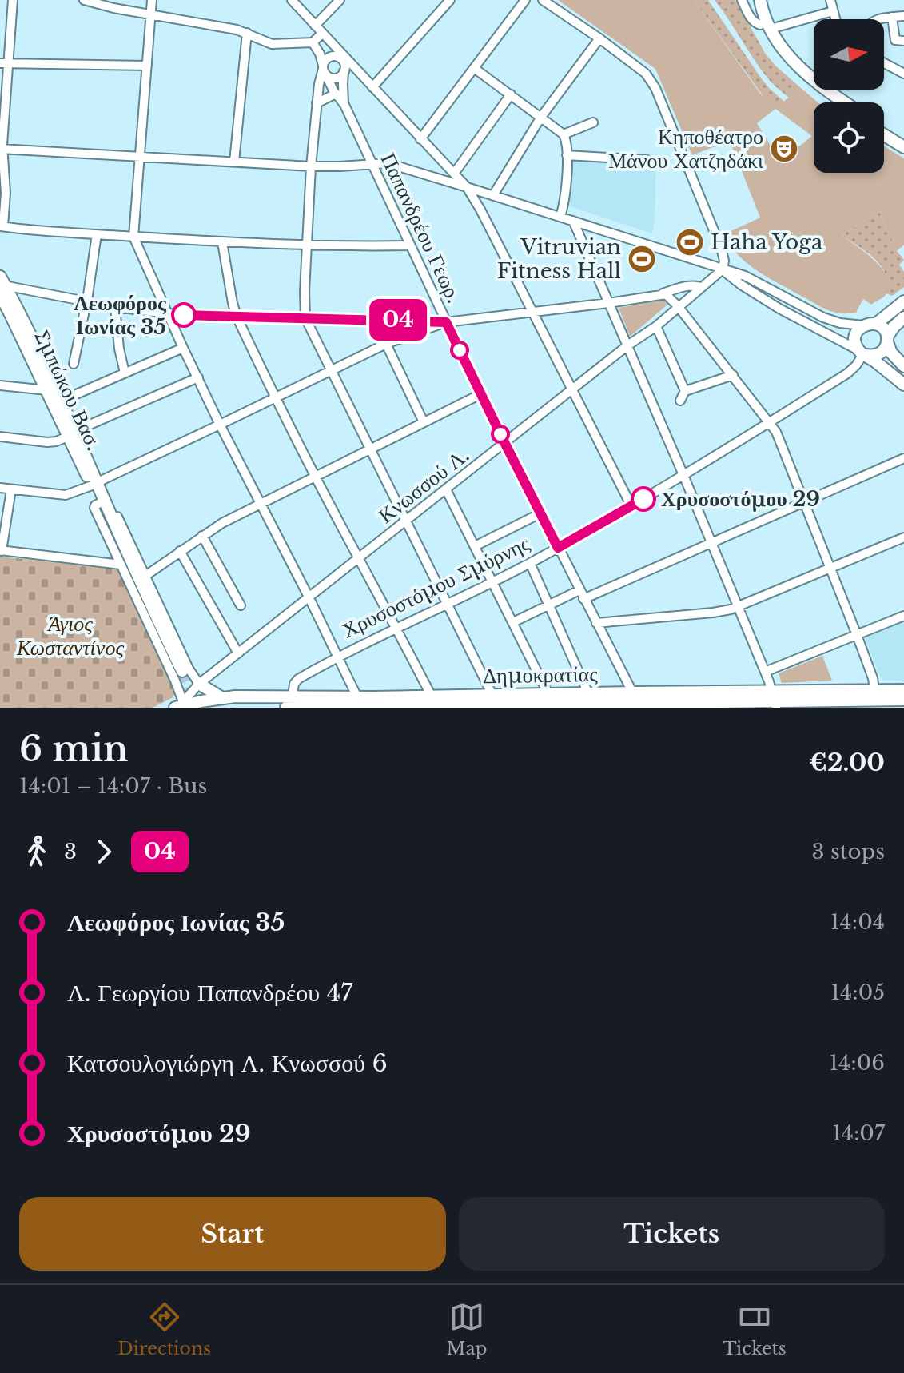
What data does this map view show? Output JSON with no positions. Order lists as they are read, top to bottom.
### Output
{
  "streets": {
    "main road": ["Σμπώκου Βασ.", "Δημοκρατίας"],
    "street": ["Παπανδρέου Γεωρ.", "Κνωσσού Λ.", "Χρυσοστόμου Σμύρνης"]
  },
  "crossings": [
    ["Παπανδρέου Γεωρ.", "Κνωσσού Λ."],
    ["Παπανδρέου Γεωρ.", "Χρυσοστόμου Σμύρνης"],
    ["Παπανδρέου Γεωρ.", "Δημοκρατίας"],
    ["Σμπώκου Βασ.", "Κνωσσού Λ."],
    ["Σμπώκου Βασ.", "Δημοκρατίας"],
    ["Κνωσσού Λ.", "Δημοκρατίας"],
    ["Χρυσοστόμου Σμύρνης", "Δημοκρατίας"]
  ],
  "parks": ["Άγιος Κωσταντίνος"],
  "places": {
    "theatre": ["Κηποθέατρο Μάνου Χατζηδάκι"],
    "sports": ["Haha Yoga", "Vitruvian Fitness Hall"],
    "other": ["Λεωφόρος Ιωνίας 35", "Χρυσοστόμου 29"]
  },
  "lines": ["bus line 04"],
  "north": "right",
  "page": {
    "on_map": "04",
    "heading": ["6 min", "14:01 – 14:07 · Bus", "€2.00"],
    "legs": ["3", "04", "3 stops"],
    "list": [
      {
        "name": "Λεωφόρος Ιωνίας 35",
        "value": "14:04"
      },
      {
        "name": "Λ. Γεωργίου Παπανδρέου 47",
        "value": "14:05"
      },
      {
        "name": "Κατσουλογιώργη Λ. Κνωσσού 6",
        "value": "14:06"
      },
      {
        "name": "Χρυσοστόμου 29",
        "value": "14:07"
      }
    ],
    "buttons": ["Start", "Tickets"],
    "tabs": ["Directions", "Map", "Tickets"]
  }
}
